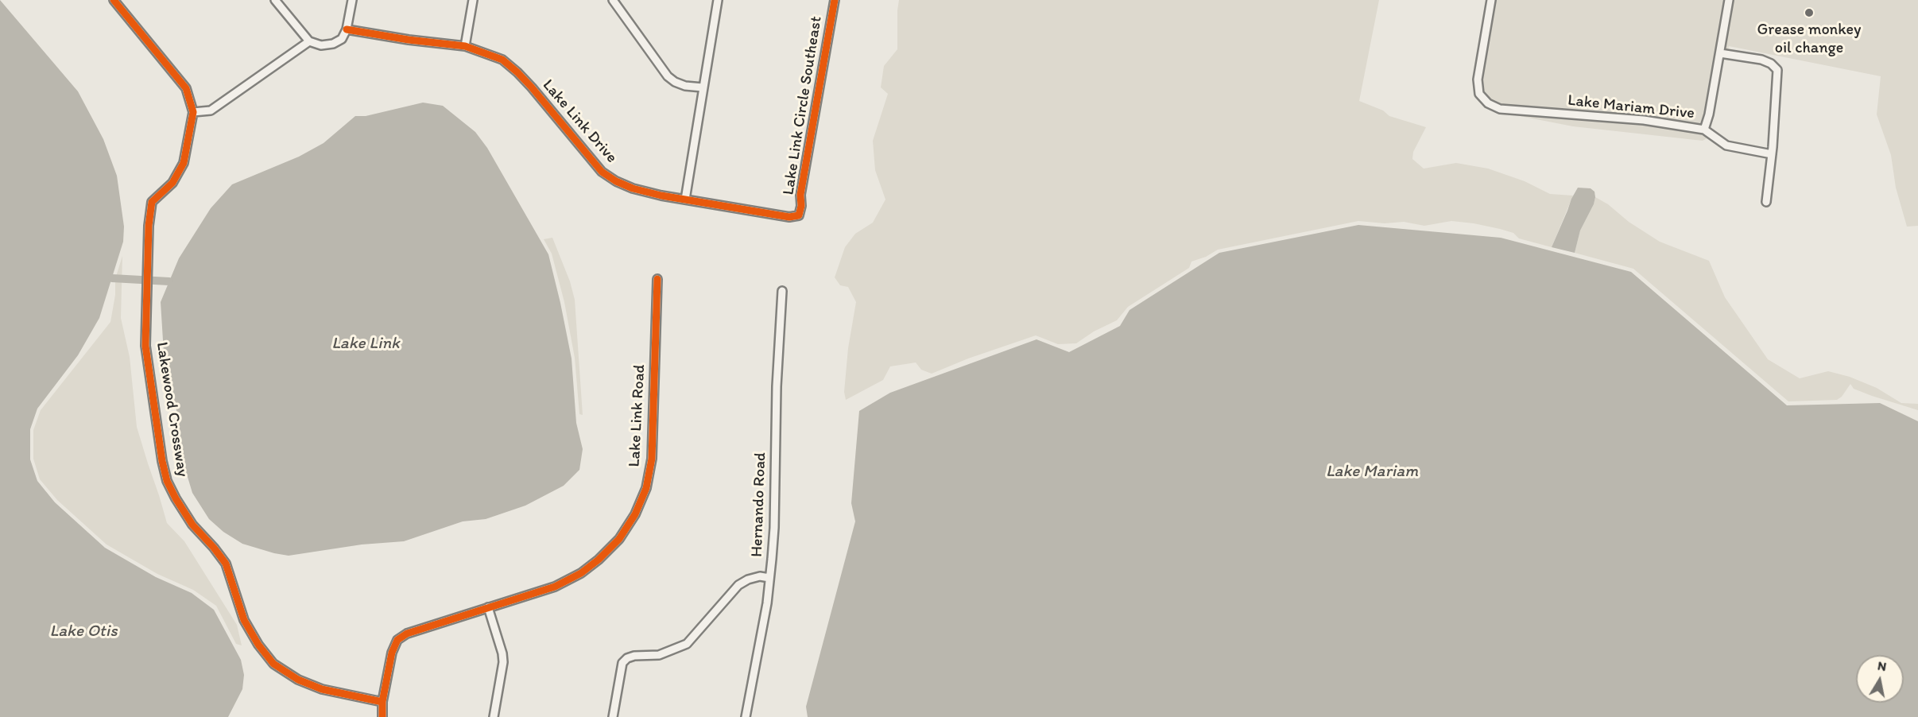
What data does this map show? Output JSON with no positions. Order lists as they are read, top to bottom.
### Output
{
  "streets": {
    "street": [
      "Lake Link Circle Southeast",
      "Lake Mariam Drive",
      "Lake Link Drive",
      "Lakewood Crossway",
      "Lake Link Road",
      "Hernando Road"
    ]
  },
  "crossings": [
    ["Lake Link Circle Southeast", "Lake Link Drive"],
    ["Lakewood Crossway", "Lake Link Road"]
  ],
  "water": ["Lake Link", "Lake Mariam", "Lake Otis"],
  "places": ["Grease monkey oil change"],
  "north": "top"
}
